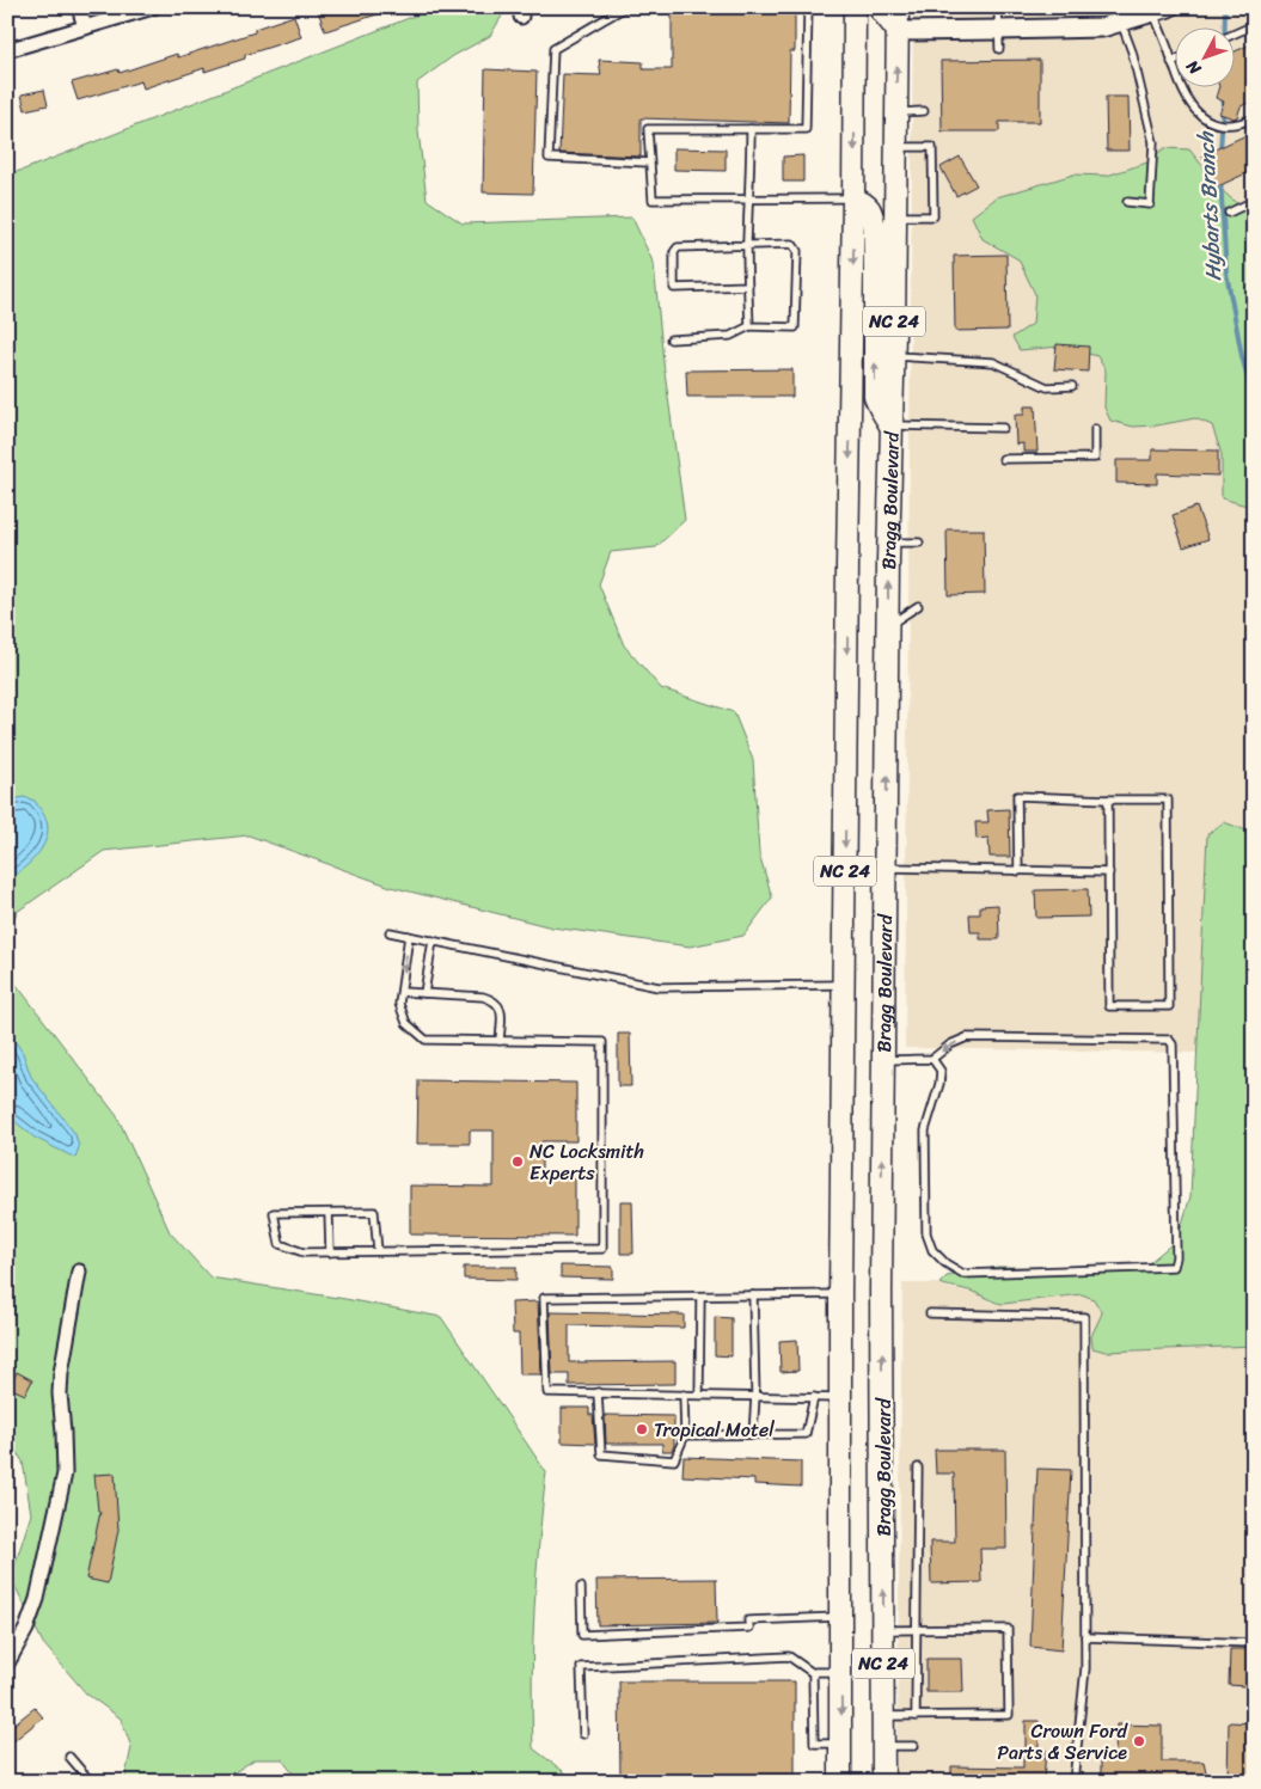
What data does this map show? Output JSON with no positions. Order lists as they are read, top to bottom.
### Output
{
  "streets": {
    "main road": ["NC 24", "Bragg Boulevard"]
  },
  "water": ["Hybarts Branch"],
  "places": ["NC Locksmith Experts", "Tropical Motel", "Crown Ford Parts & Service"],
  "north": "bottom left"
}
